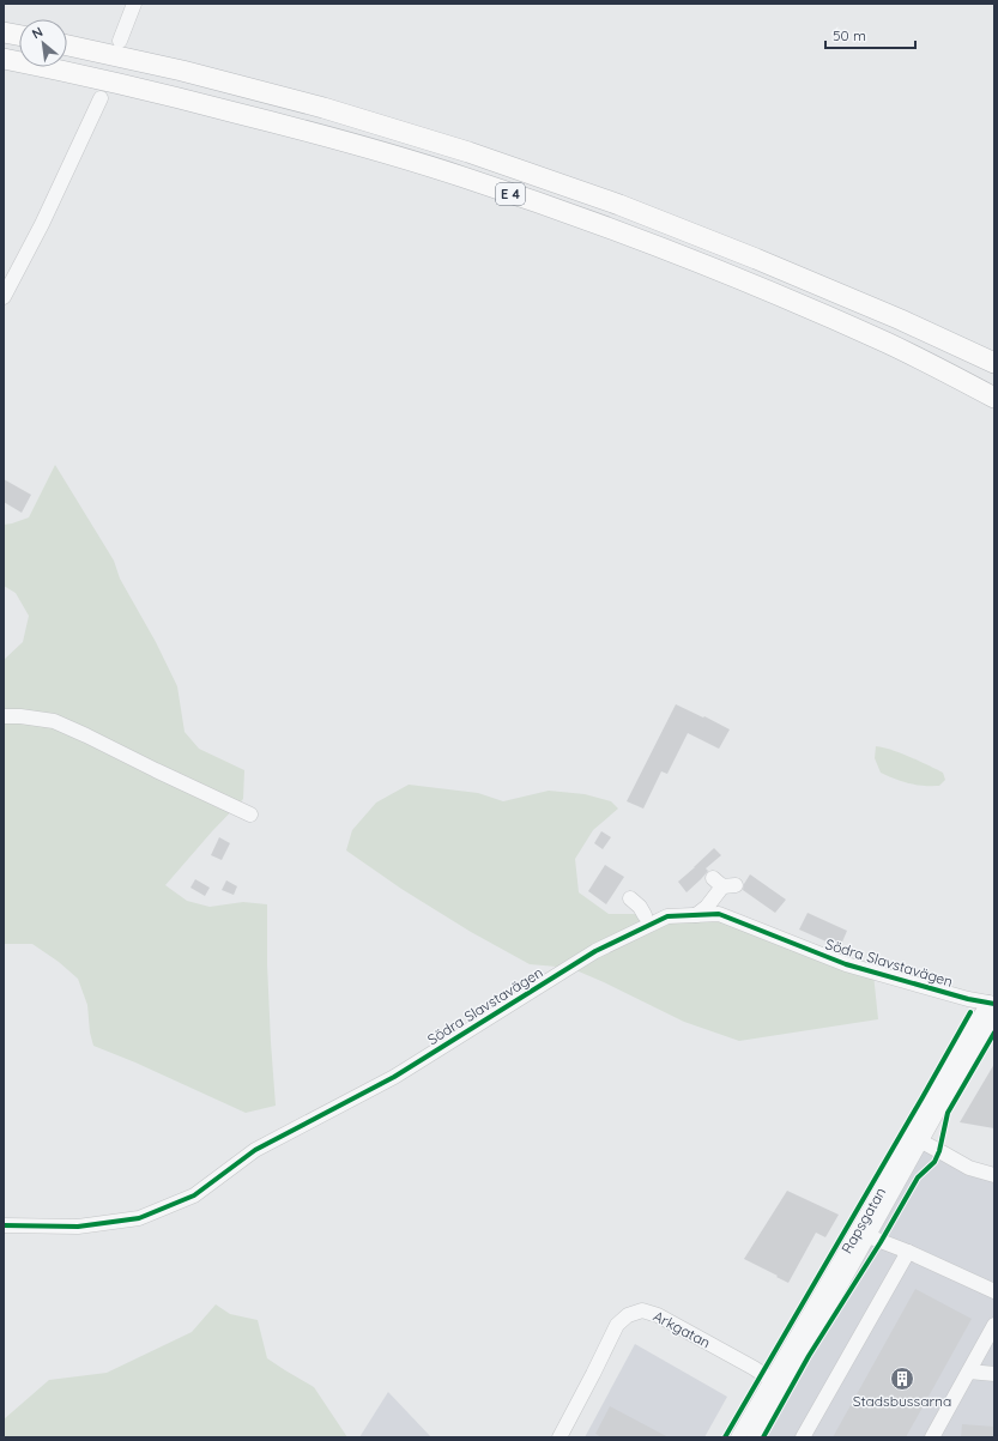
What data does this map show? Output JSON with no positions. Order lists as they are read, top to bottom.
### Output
{
  "streets": {
    "highway": ["E 4"],
    "street": ["Södra Slavstavägen", "Rapsgatan", "Arkgatan"]
  },
  "crossings": [
    ["Södra Slavstavägen", "Rapsgatan"],
    ["Rapsgatan", "Arkgatan"]
  ],
  "places": {
    "building": ["Stadsbussarna"]
  },
  "scale_bar": "50 m",
  "north": "top left"
}
